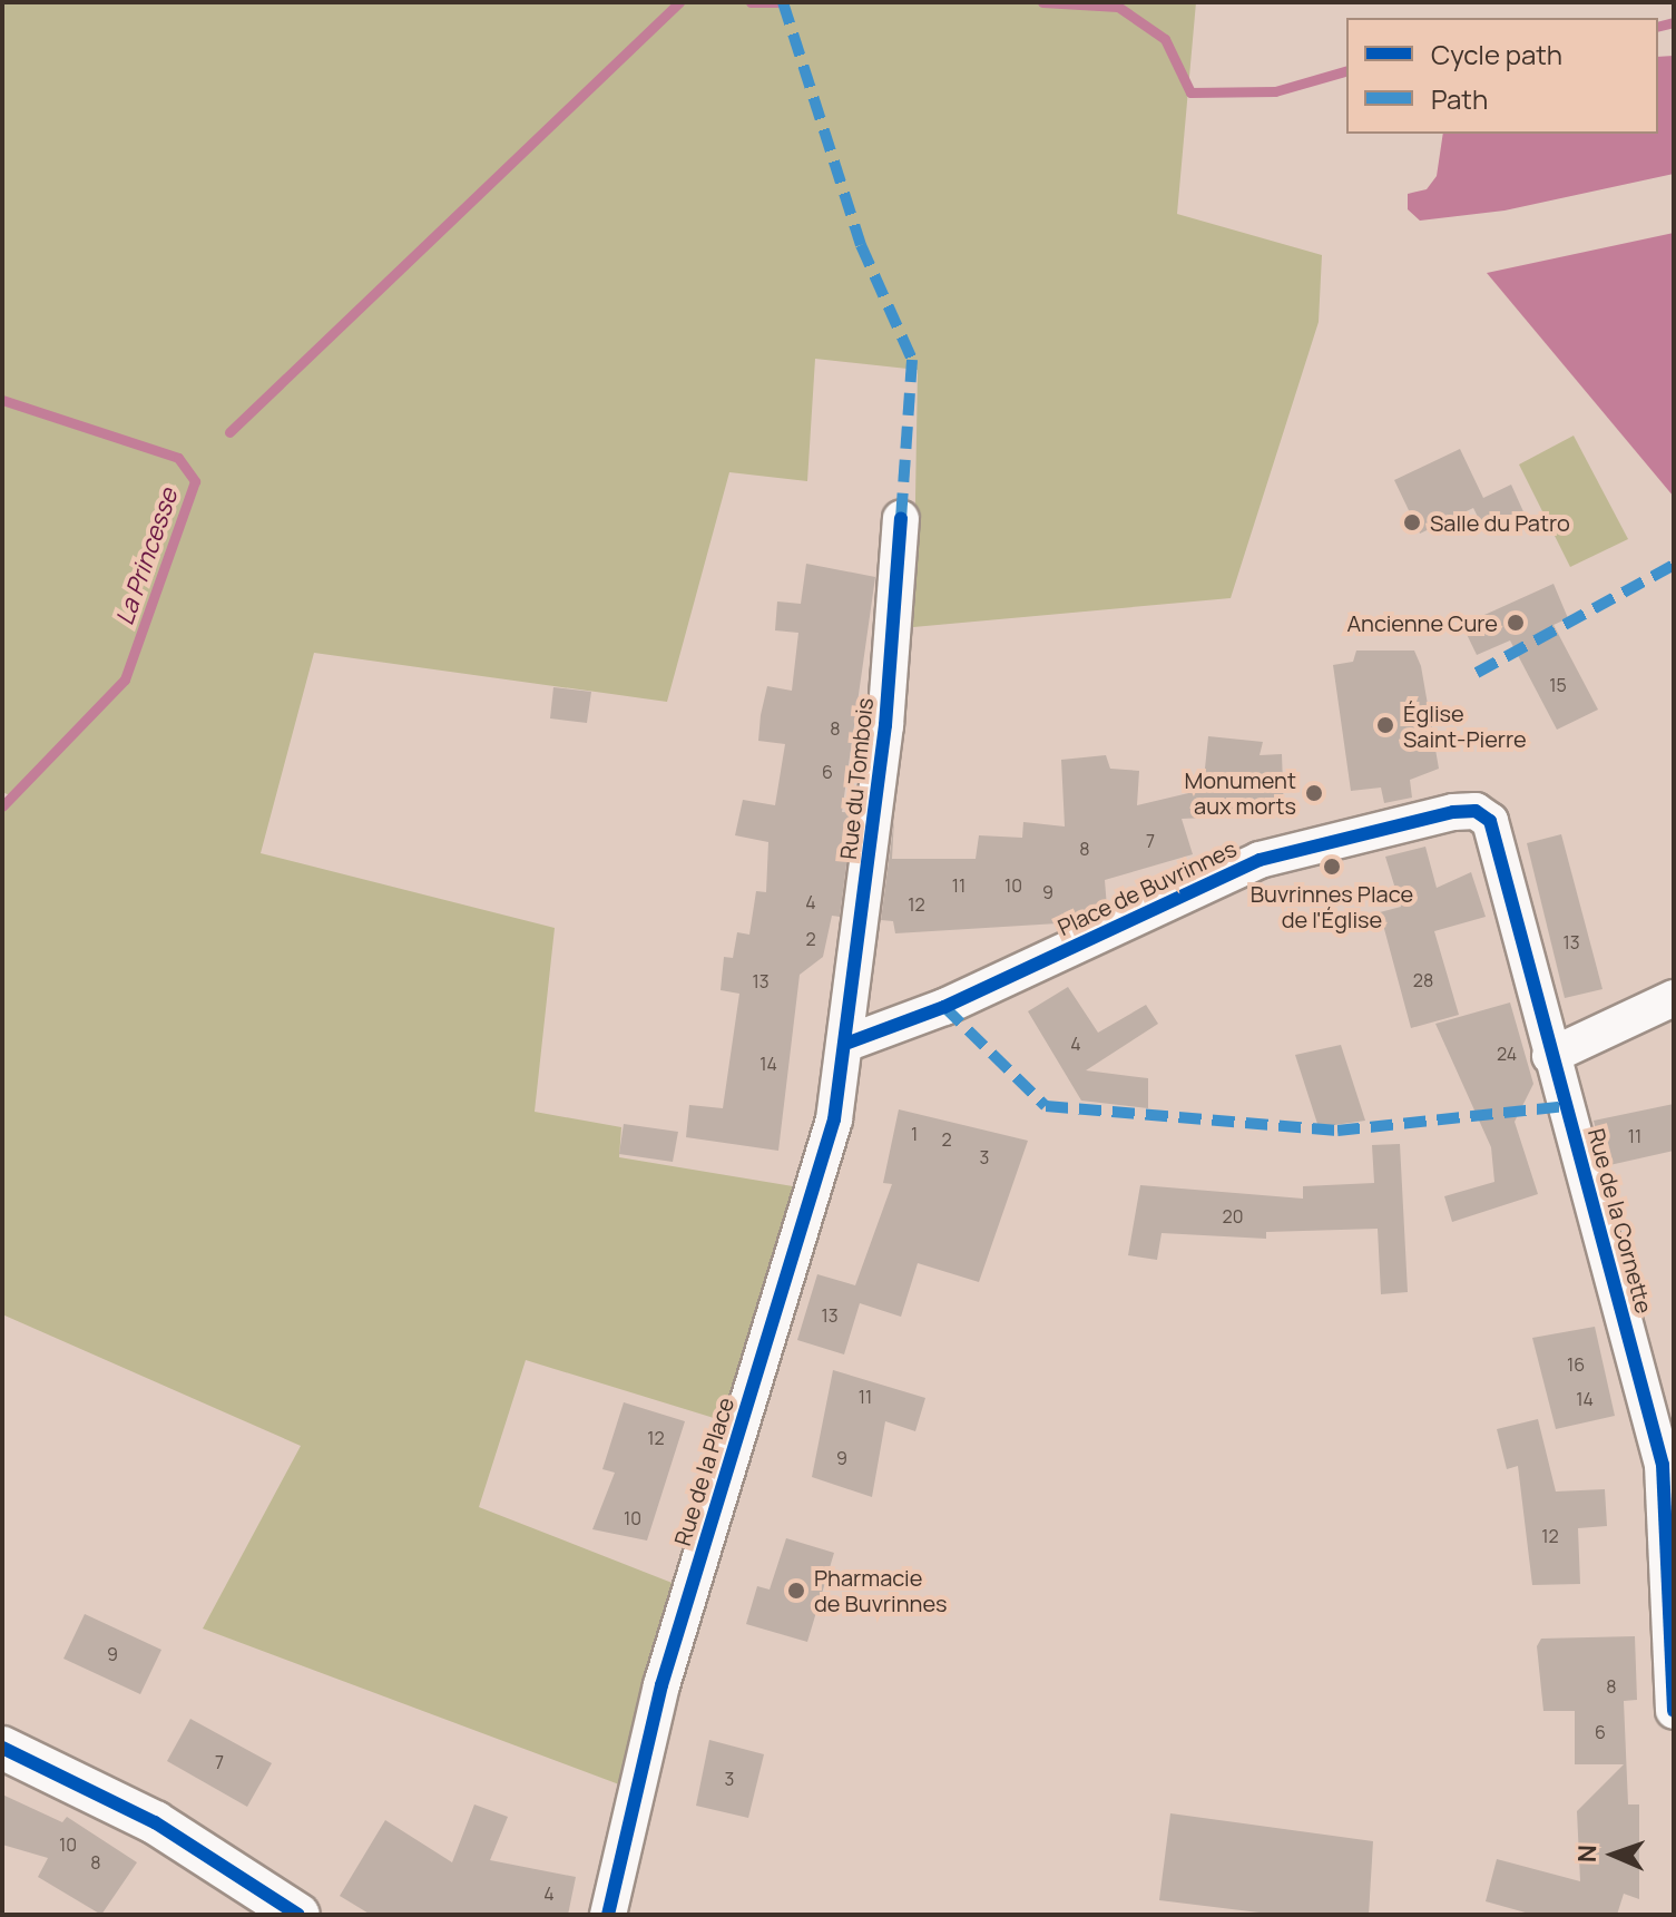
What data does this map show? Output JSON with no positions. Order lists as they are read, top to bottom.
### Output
{
  "streets": {
    "street": [
      "Rue du Tombois",
      "Place de Buvrinnes",
      "Rue de la Cornette",
      "Rue de la Place"
    ]
  },
  "crossings": [
    ["Rue du Tombois", "Place de Buvrinnes"],
    ["Rue du Tombois", "Rue de la Place"],
    ["Place de Buvrinnes", "Rue de la Cornette"],
    ["Place de Buvrinnes", "Rue de la Place"]
  ],
  "water": ["La Princesse"],
  "places": [
    "Salle du Patro",
    "Ancienne Cure",
    "Église Saint-Pierre",
    "Monument aux morts",
    "Buvrinnes Place de l'Église",
    "Pharmacie de Buvrinnes"
  ],
  "house_numbers": [
    "15",
    "8",
    "6",
    "7",
    "8",
    "11",
    "10",
    "9",
    "4",
    "12",
    "2",
    "13",
    "28",
    "13",
    "4",
    "24",
    "14",
    "1",
    "11",
    "2",
    "3",
    "20",
    "13",
    "16",
    "11",
    "14",
    "12",
    "9",
    "10",
    "12",
    "9",
    "8",
    "6",
    "7",
    "3",
    "10",
    "8",
    "4"
  ],
  "legend": ["Cycle path", "Path"],
  "north": "left"
}
